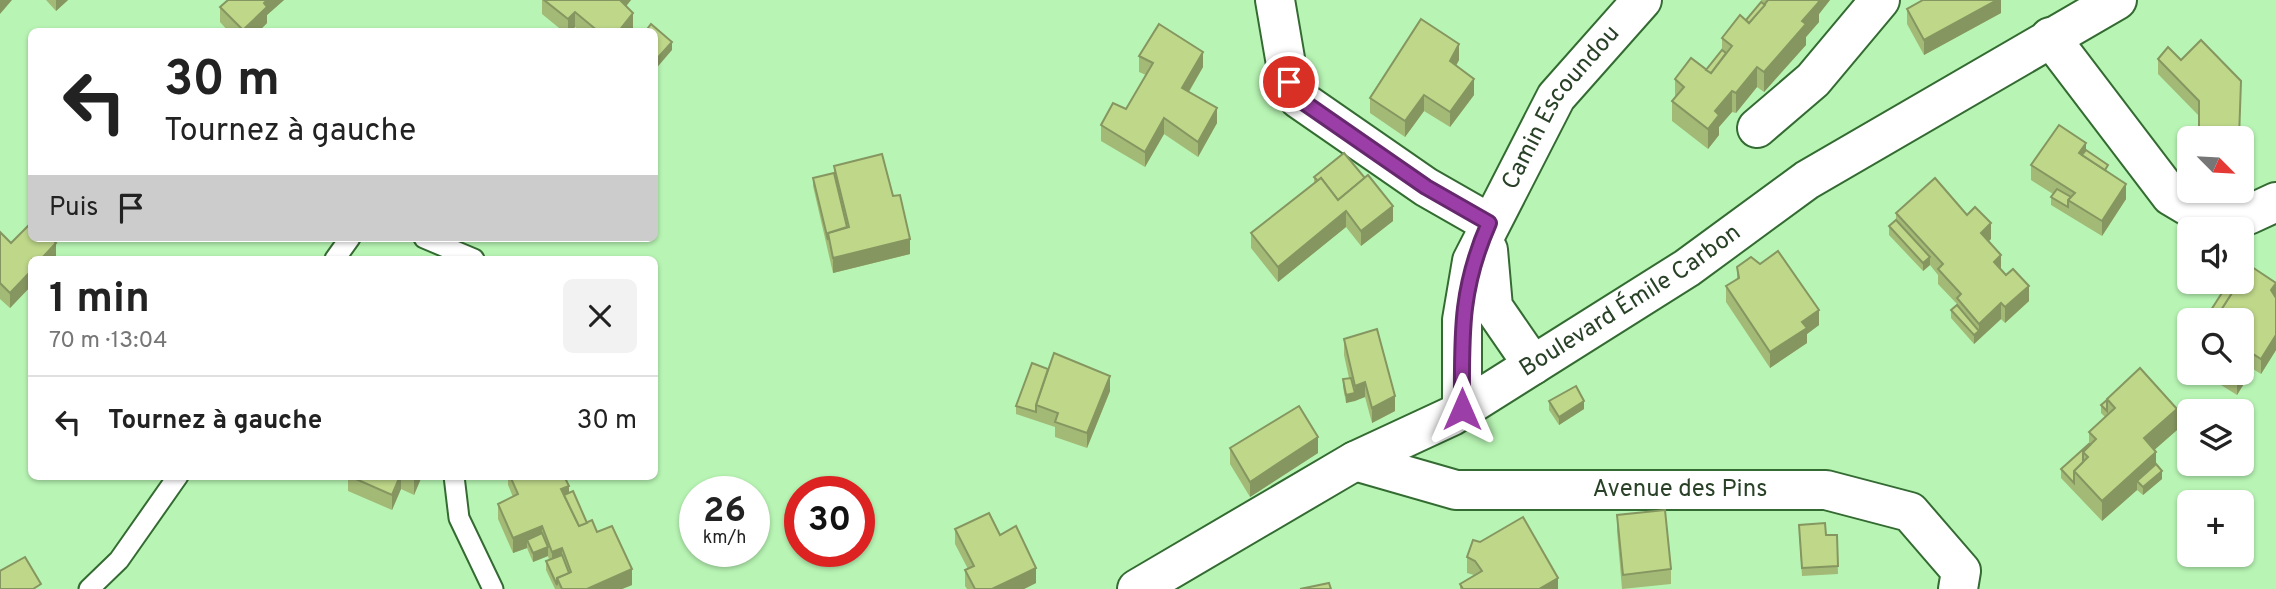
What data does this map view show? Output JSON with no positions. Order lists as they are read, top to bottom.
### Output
{
  "streets": {
    "street": ["Camin Escoundou", "Boulevard Émile Carbon", "Avenue des Pins"]
  },
  "crossings": [
    ["Camin Escoundou", "Boulevard Émile Carbon"],
    ["Boulevard Émile Carbon", "Avenue des Pins"]
  ],
  "north": "bottom right",
  "page": {
    "turn": ["30 m", "Tournez à gauche"],
    "map_buttons": "+",
    "then": "Puis",
    "heading": ["1 min", "70 m · 13:04"],
    "list": [
      {
        "name": "Tournez à gauche",
        "value": "30 m"
      }
    ],
    "speed": "26 km/h",
    "limit": "30"
  }
}
